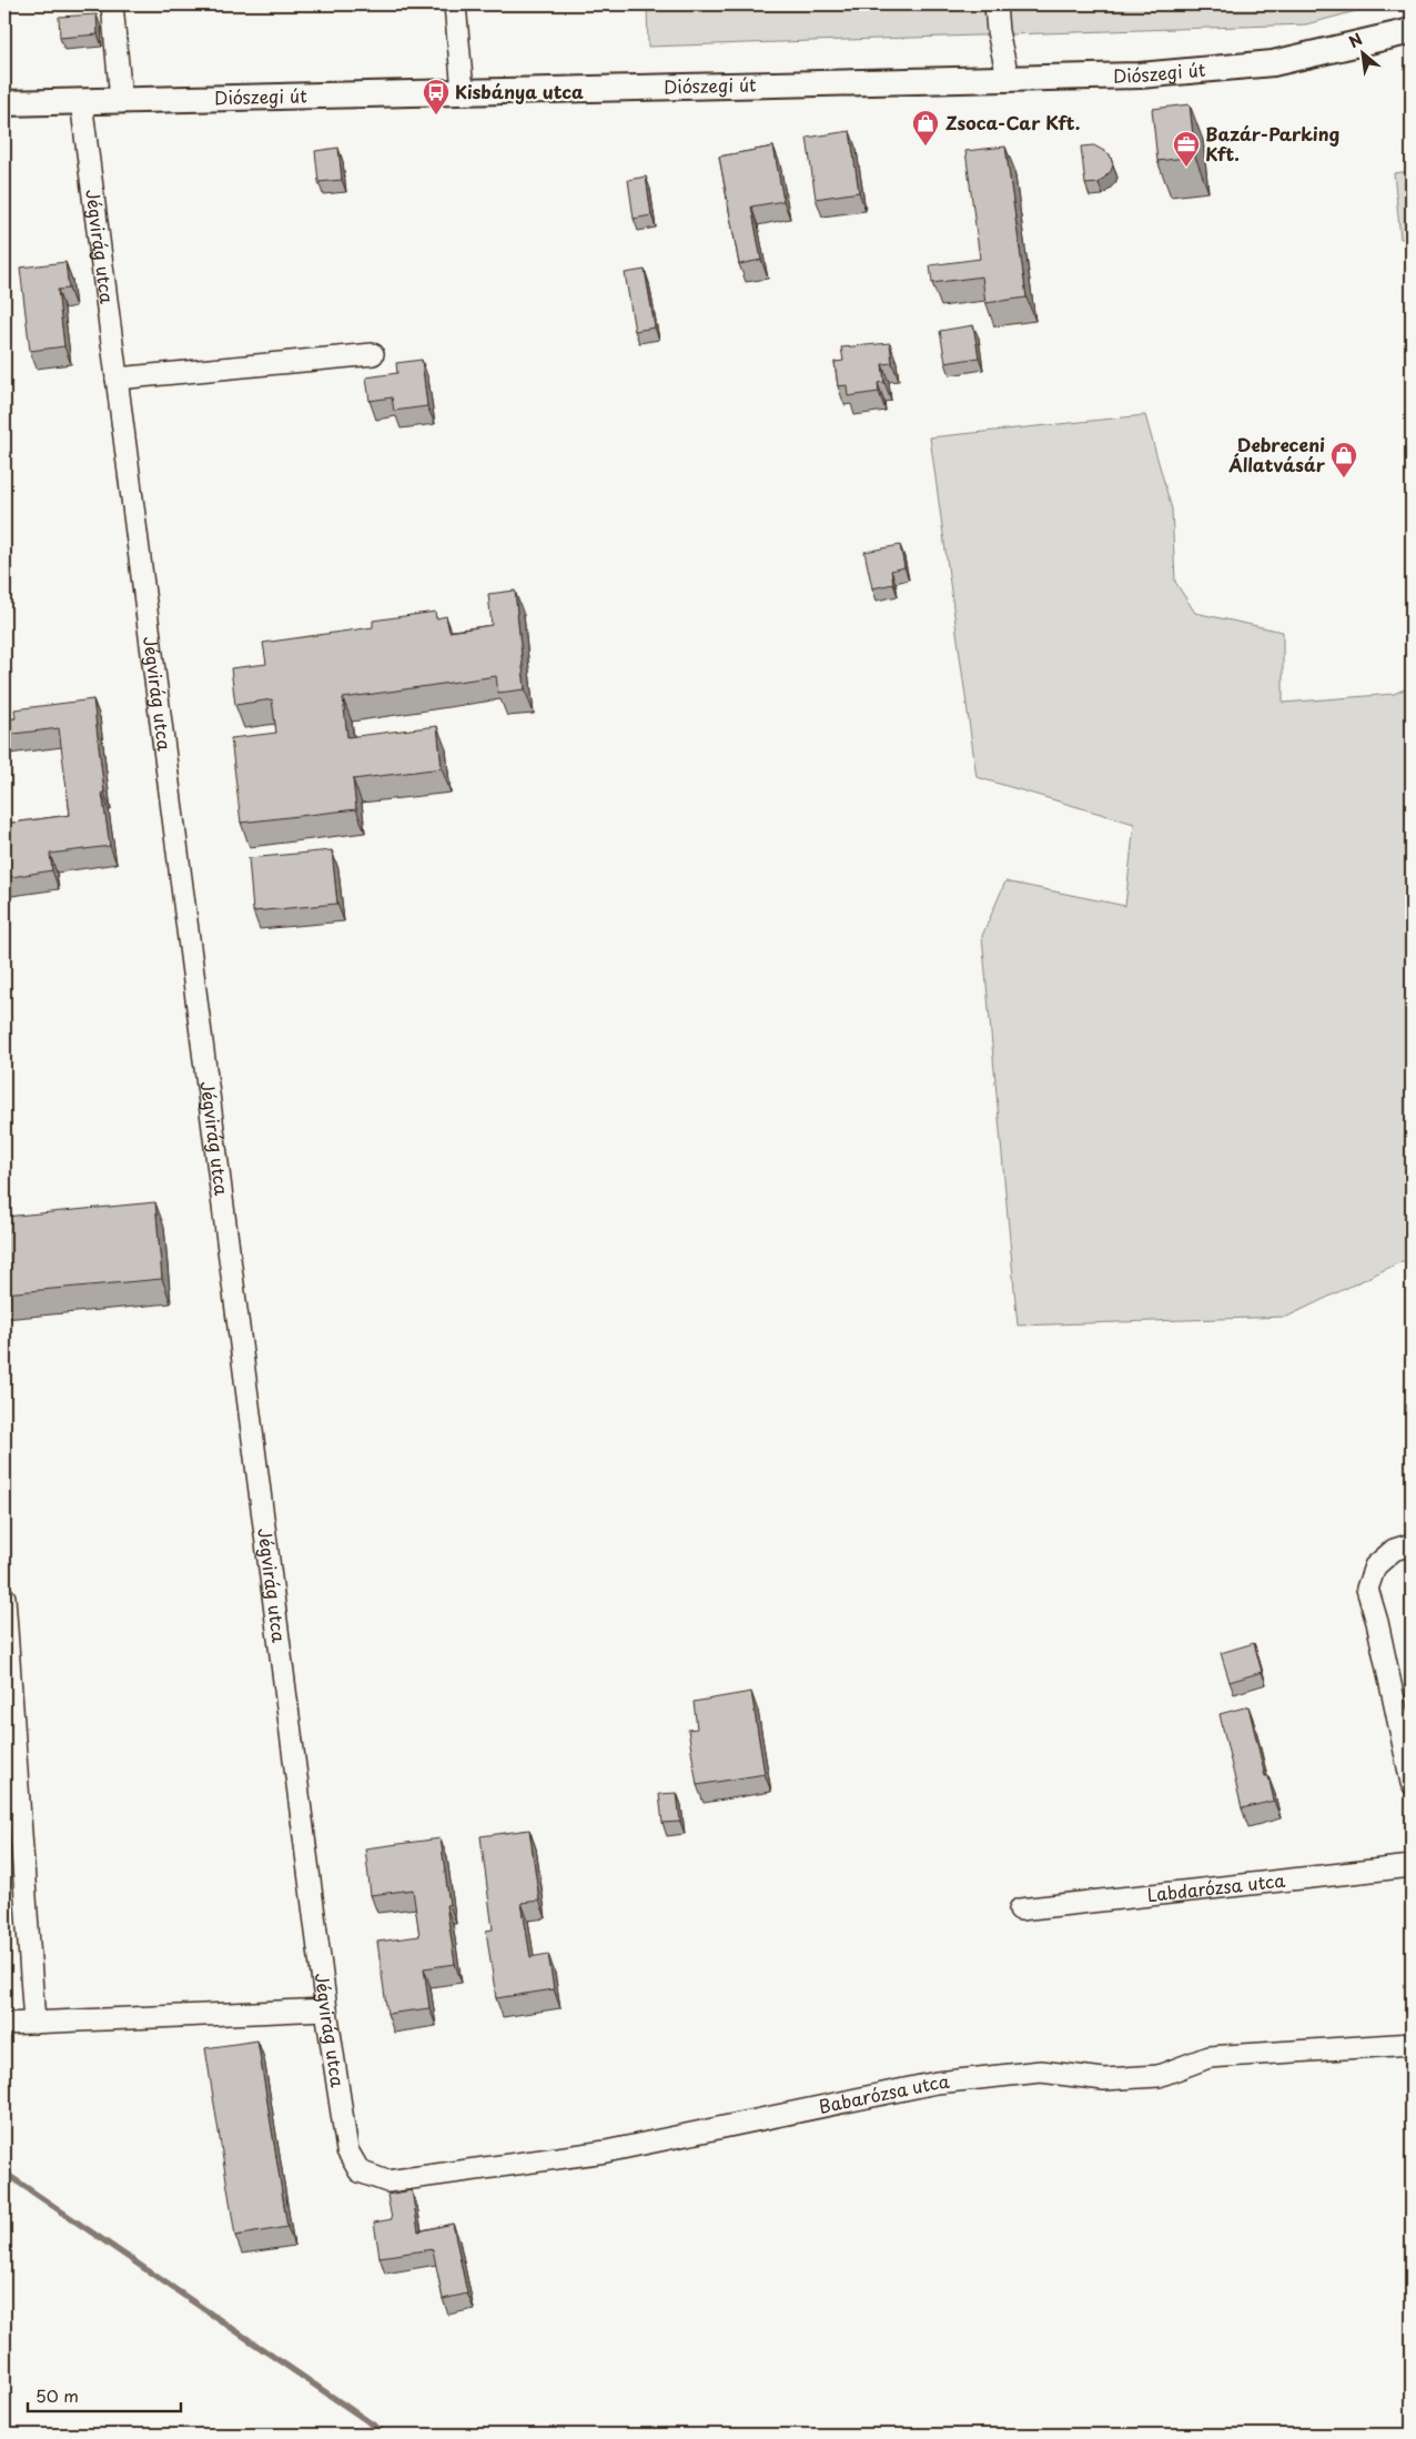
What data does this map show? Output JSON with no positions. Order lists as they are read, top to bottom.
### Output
{
  "streets": {
    "main road": ["Diószegi út"],
    "street": ["Jégvirág utca", "Labdarózsa utca", "Babarózsa utca"]
  },
  "crossings": [
    ["Diószegi út", "Jégvirág utca"],
    ["Jégvirág utca", "Babarózsa utca"]
  ],
  "places": {
    "bus stop": ["Kisbánya utca"],
    "shop": ["Zsoca-Car Kft.", "Debreceni Állatvásár"],
    "office": ["Bazár-Parking Kft."]
  },
  "scale_bar": "50 m",
  "north": "top left"
}
